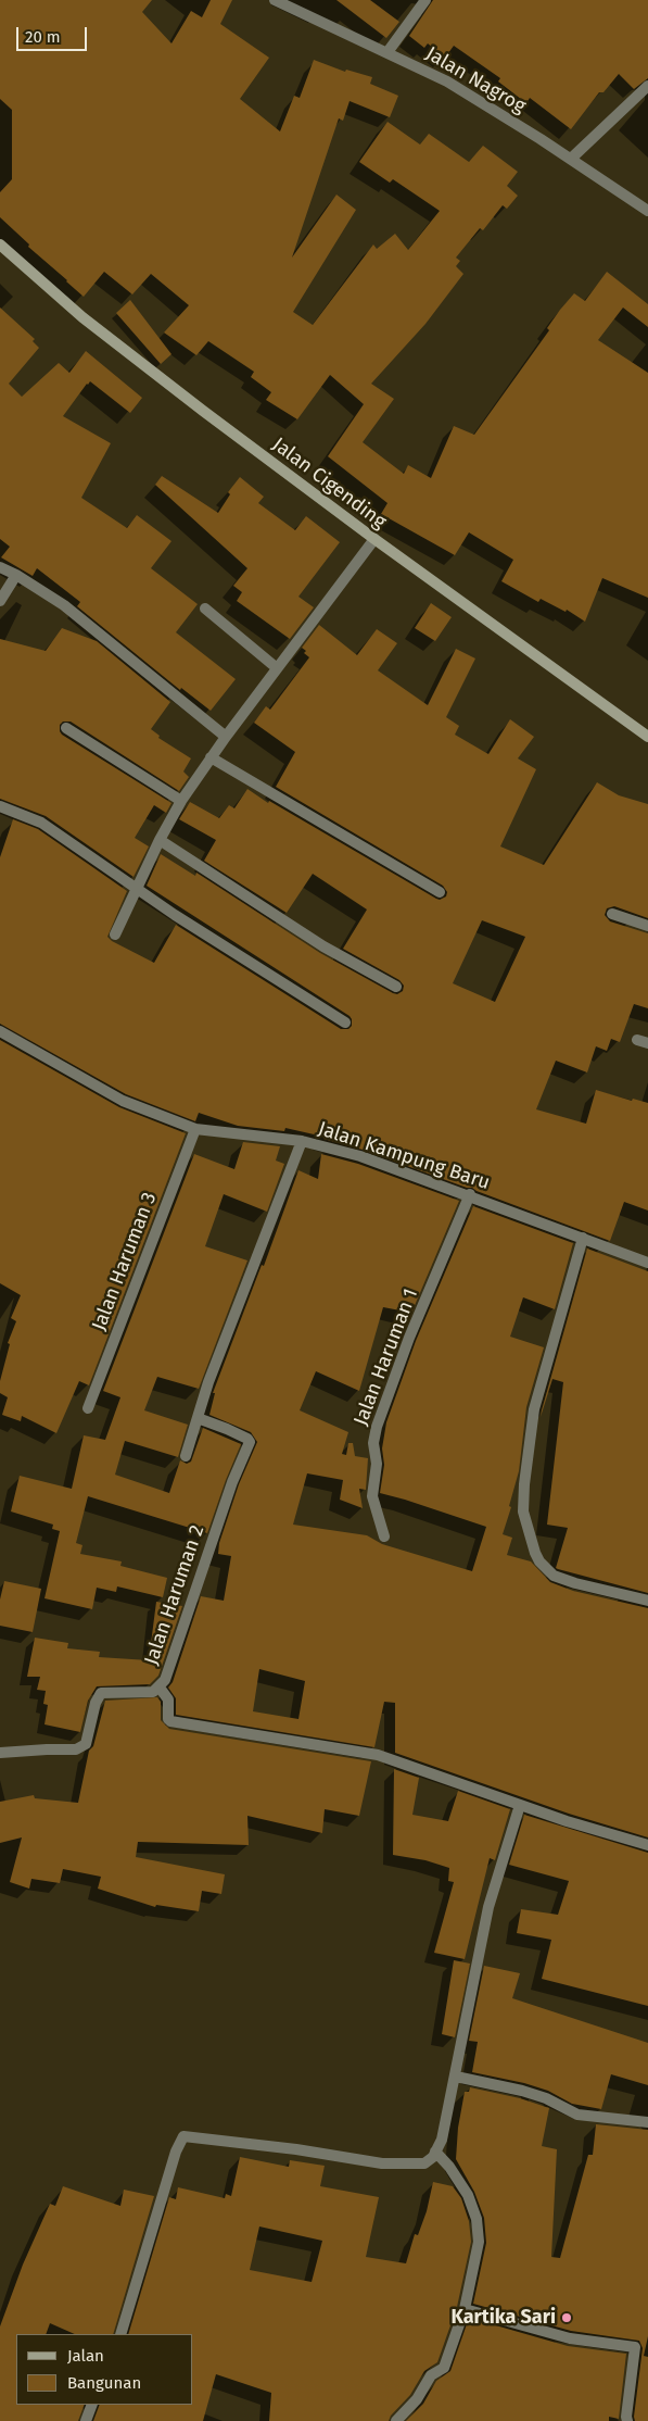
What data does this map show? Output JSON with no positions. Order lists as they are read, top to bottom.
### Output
{
  "streets": {
    "street": [
      "Jalan Nagrog",
      "Jalan Cigending",
      "Jalan Kampung Baru",
      "Jalan Haruman 3",
      "Jalan Haruman 1",
      "Jalan Haruman 2"
    ]
  },
  "crossings": [
    ["Jalan Kampung Baru", "Jalan Haruman 3"],
    ["Jalan Kampung Baru", "Jalan Haruman 1"]
  ],
  "places": ["Kartika Sari"],
  "legend": ["Jalan", "Bangunan"],
  "scale_bar": "20 m"
}
